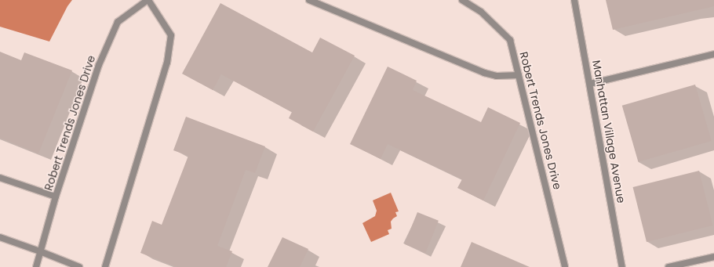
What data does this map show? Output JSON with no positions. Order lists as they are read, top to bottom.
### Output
{
  "streets": {
    "street": ["Robert Trends Jones Drive", "Manhattan Village Avenue"]
  }
}
